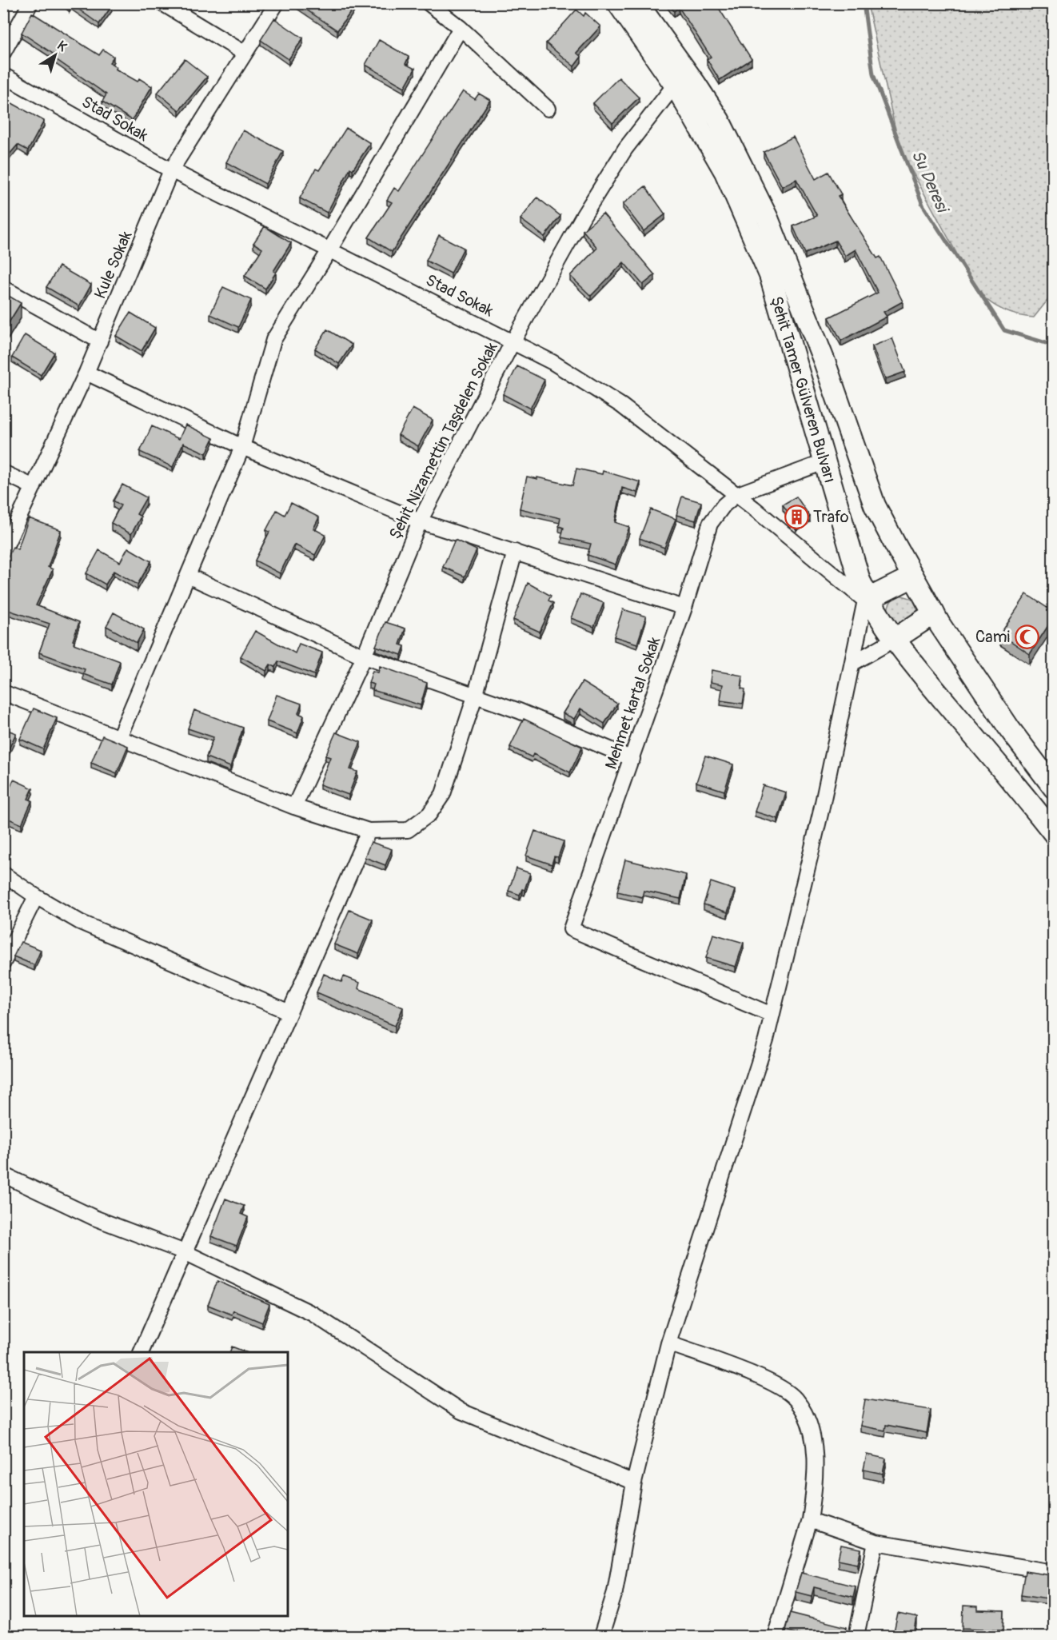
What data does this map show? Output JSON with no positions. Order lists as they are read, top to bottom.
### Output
{
  "streets": {
    "main road": ["Şehit Tamer Gülveren Bulvarı"],
    "street": [
      "Stad Sokak",
      "Kule Sokak",
      "Şehit Nizamettin Taşdelen Sokak",
      "Mehmet kartal Sokak"
    ]
  },
  "crossings": [
    ["Stad Sokak", "Kule Sokak"],
    ["Stad Sokak", "Şehit Tamer Gülveren Bulvarı"],
    ["Stad Sokak", "Şehit Nizamettin Taşdelen Sokak"],
    ["Stad Sokak", "Mehmet kartal Sokak"],
    ["Şehit Tamer Gülveren Bulvarı", "Şehit Nizamettin Taşdelen Sokak"]
  ],
  "water": ["Su Deresi"],
  "places": {
    "building": ["Trafo"],
    "mosque": ["Cami"]
  },
  "north": "top right"
}
